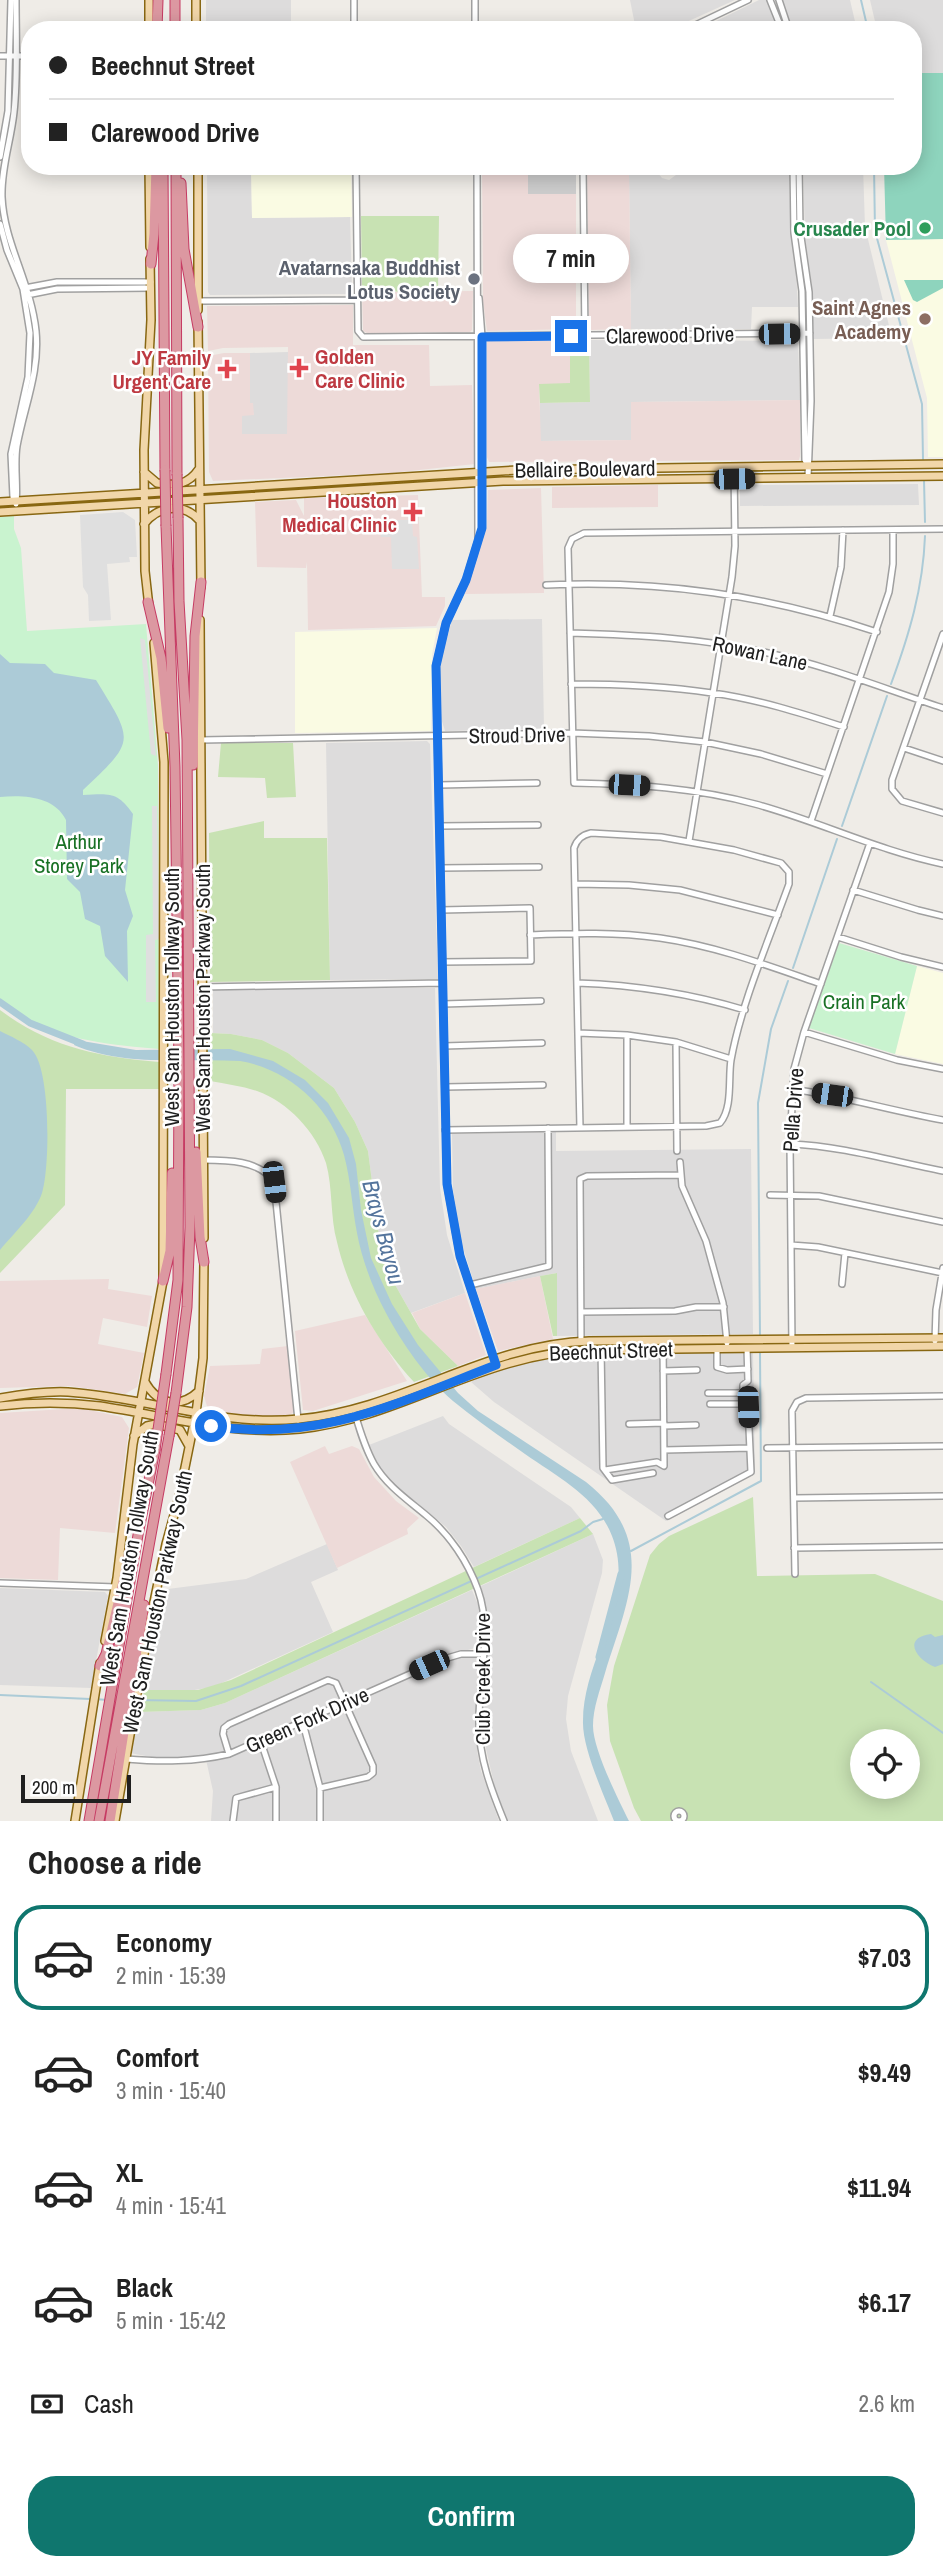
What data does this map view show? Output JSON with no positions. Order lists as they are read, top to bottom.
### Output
{
  "streets": {
    "highway": ["West Sam Houston Tollway South"],
    "main road": ["Bellaire Boulevard", "West Sam Houston Parkway South", "Beechnut Street"],
    "street": [
      "Clarewood Drive",
      "Rowan Lane",
      "Stroud Drive",
      "Pella Drive",
      "Club Creek Drive",
      "Green Fork Drive"
    ]
  },
  "crossings": [
    ["Bellaire Boulevard", "West Sam Houston Parkway South"],
    ["Stroud Drive", "West Sam Houston Parkway South"],
    ["West Sam Houston Tollway South", "West Sam Houston Parkway South"],
    ["West Sam Houston Parkway South", "Beechnut Street"],
    ["West Sam Houston Parkway South", "Green Fork Drive"],
    ["Pella Drive", "Beechnut Street"],
    ["Beechnut Street", "Club Creek Drive"],
    ["Club Creek Drive", "Green Fork Drive"]
  ],
  "water": ["Brays Bayou"],
  "parks": ["Arthur Storey Park", "Crain Park"],
  "places": {
    "other": ["Crusader Pool", "Avatarnsaka Buddhist Lotus Society", "Saint Agnes Academy"],
    "health": ["Golden Care Clinic", "JY Family Urgent Care", "Houston Medical Clinic"]
  },
  "scale_bar": "200 m",
  "page": {
    "banner": ["Beechnut Street", "Clarewood Drive"],
    "bubble": "7 min",
    "scale": "200 m",
    "heading": "Choose a ride",
    "list": [
      {
        "name": "Economy",
        "note": "2 min · 15:39",
        "value": "$7.03"
      },
      {
        "name": "Comfort",
        "note": "3 min · 15:40",
        "value": "$9.49"
      },
      {
        "name": "XL",
        "note": "4 min · 15:41",
        "value": "$11.94"
      },
      {
        "name": "Black",
        "note": "5 min · 15:42",
        "value": "$6.17"
      }
    ],
    "pay": ["Cash", "2.6 km"],
    "buttons": "Confirm"
  }
}
